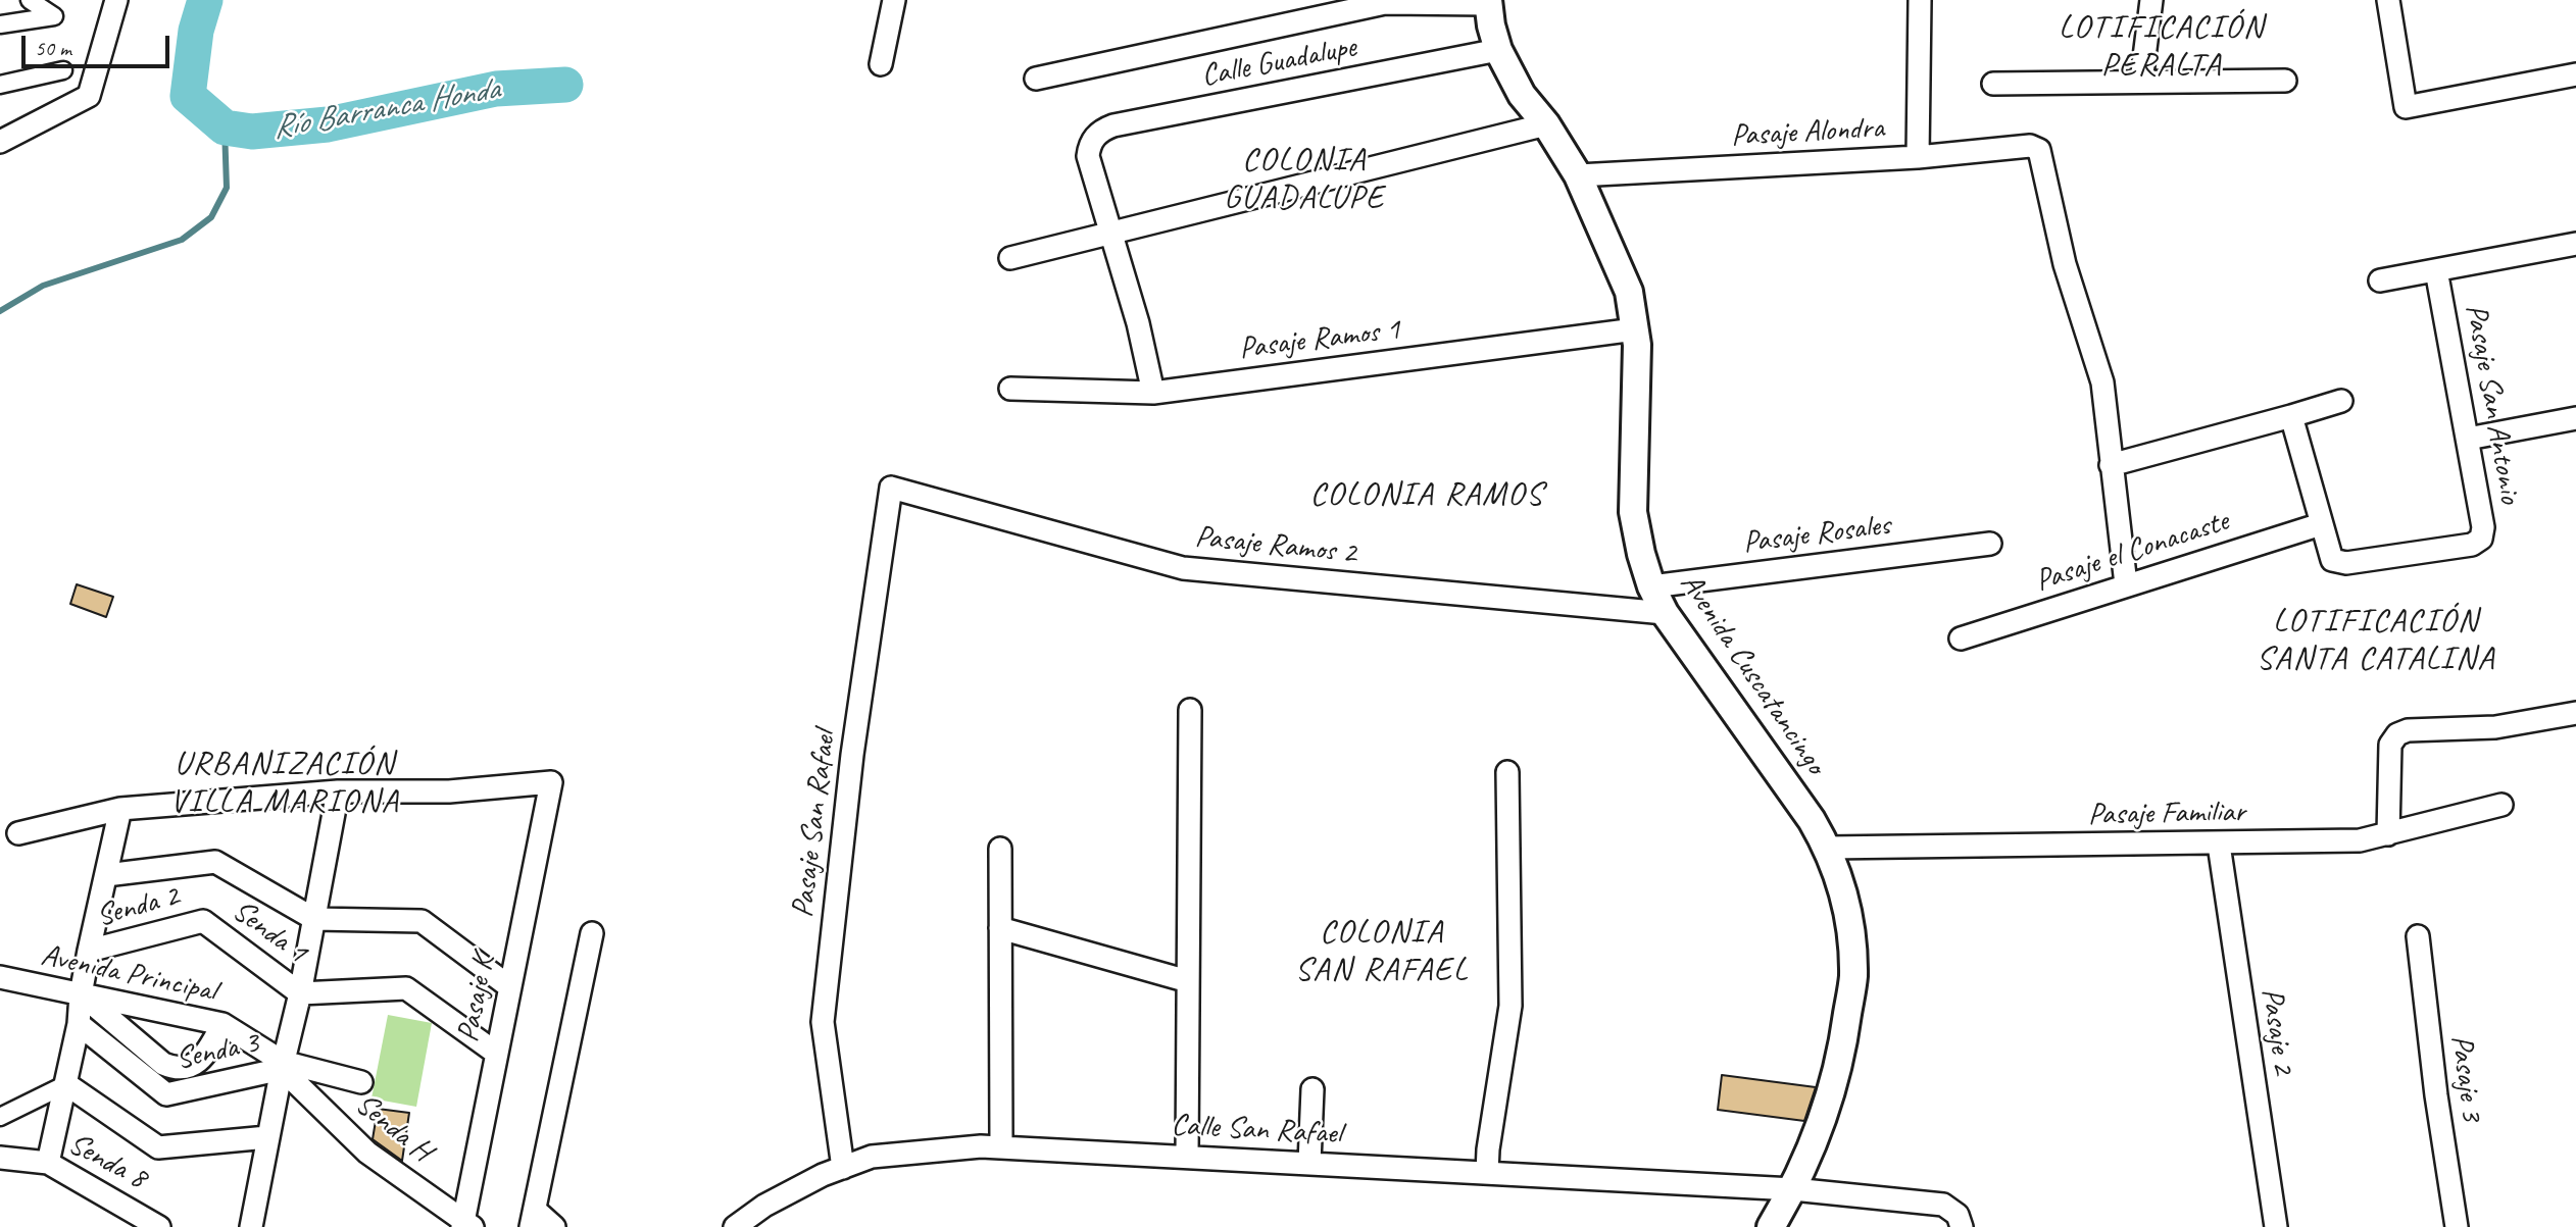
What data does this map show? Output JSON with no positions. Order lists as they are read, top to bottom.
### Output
{
  "streets": {
    "street": [
      "Calle Guadalupe",
      "Pasaje Alondra",
      "Pasaje Ramos 1",
      "Pasaje San Antonio",
      "Pasaje Rosales",
      "Pasaje Ramos 2",
      "Pasaje el Conacaste",
      "Avenida Cuscatancingo",
      "Pasaje Familiar",
      "Pasaje San Rafael",
      "Senda 2",
      "Senda 1",
      "Avenida Principal",
      "Pasaje K",
      "Pasaje 2",
      "Senda 3",
      "Pasaje 3",
      "Senda H",
      "Calle San Rafael",
      "Senda 8"
    ]
  },
  "crossings": [
    ["Calle Guadalupe", "Avenida Cuscatancingo"],
    ["Pasaje Alondra", "Avenida Cuscatancingo"],
    ["Pasaje Ramos 1", "Avenida Cuscatancingo"],
    ["Pasaje San Antonio", "Pasaje el Conacaste"],
    ["Pasaje Rosales", "Avenida Cuscatancingo"],
    ["Pasaje Ramos 2", "Avenida Cuscatancingo"],
    ["Pasaje Ramos 2", "Pasaje San Rafael"],
    ["Avenida Cuscatancingo", "Pasaje Familiar"],
    ["Avenida Cuscatancingo", "Calle San Rafael"],
    ["Pasaje Familiar", "Pasaje 2"],
    ["Pasaje San Rafael", "Calle San Rafael"],
    ["Senda 2", "Senda 1"],
    ["Avenida Principal", "Senda 3"],
    ["Avenida Principal", "Senda H"],
    ["Pasaje K", "Senda H"],
    ["Senda 3", "Senda H"]
  ],
  "districts": [
    "LOTIFICACIÓN PERALTA",
    "COLONIA GUADALUPE",
    "COLONIA RAMOS",
    "LOTIFICACIÓN SANTA CATALINA",
    "URBANIZACIÓN VILLA MARIONA",
    "COLONIA SAN RAFAEL"
  ],
  "water": ["Río Barranca Honda"],
  "scale_bar": "50 m"
}
